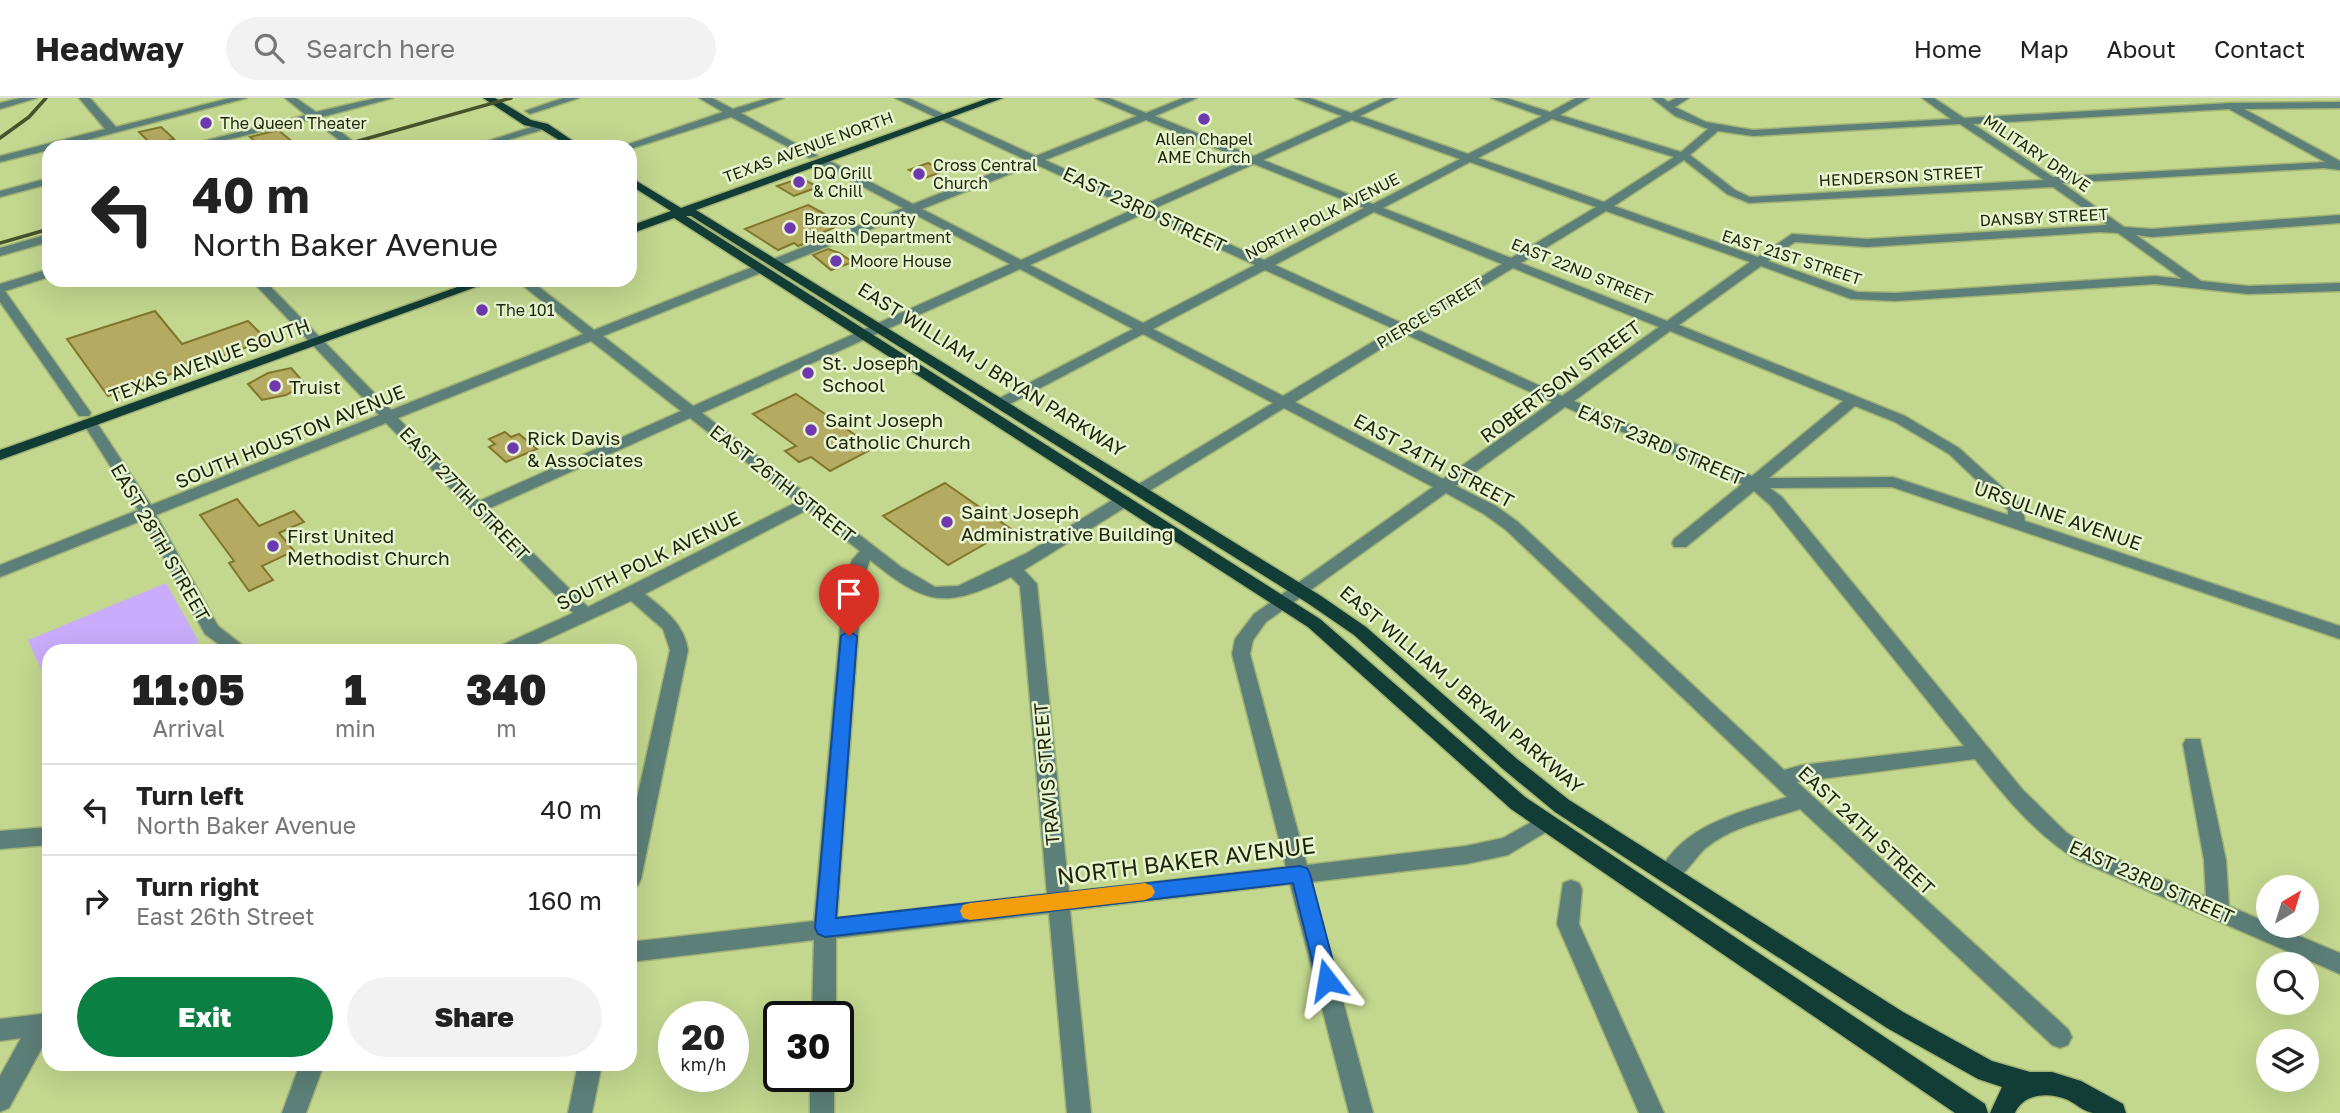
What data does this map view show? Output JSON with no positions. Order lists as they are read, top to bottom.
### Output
{
  "streets": {
    "main road": ["TEXAS AVENUE NORTH", "TEXAS AVENUE SOUTH", "EAST WILLIAM J BRYAN PARKWAY"],
    "street": [
      "MILITARY DRIVE",
      "HENDERSON STREET",
      "EAST 23RD STREET",
      "NORTH POLK AVENUE",
      "DANSBY STREET",
      "EAST 21ST STREET",
      "EAST 22ND STREET",
      "PIERCE STREET",
      "ROBERTSON STREET",
      "SOUTH HOUSTON AVENUE",
      "EAST 24TH STREET",
      "EAST 26TH STREET",
      "EAST 27TH STREET",
      "URSULINE AVENUE",
      "EAST 28TH STREET",
      "SOUTH POLK AVENUE",
      "TRAVIS STREET",
      "NORTH BAKER AVENUE"
    ]
  },
  "crossings": [
    ["TEXAS AVENUE NORTH", "EAST 23RD STREET"],
    ["TEXAS AVENUE NORTH", "EAST WILLIAM J BRYAN PARKWAY"],
    ["TEXAS AVENUE NORTH", "EAST 24TH STREET"],
    ["MILITARY DRIVE", "HENDERSON STREET"],
    ["MILITARY DRIVE", "DANSBY STREET"],
    ["MILITARY DRIVE", "EAST 21ST STREET"],
    ["HENDERSON STREET", "PIERCE STREET"],
    ["EAST 23RD STREET", "NORTH POLK AVENUE"],
    ["EAST 23RD STREET", "PIERCE STREET"],
    ["EAST 23RD STREET", "ROBERTSON STREET"],
    ["EAST 23RD STREET", "SOUTH HOUSTON AVENUE"],
    ["EAST 23RD STREET", "URSULINE AVENUE"],
    ["NORTH POLK AVENUE", "EAST 21ST STREET"],
    ["NORTH POLK AVENUE", "EAST 22ND STREET"],
    ["NORTH POLK AVENUE", "EAST WILLIAM J BRYAN PARKWAY"],
    ["NORTH POLK AVENUE", "EAST 24TH STREET"],
    ["DANSBY STREET", "EAST 21ST STREET"],
    ["DANSBY STREET", "ROBERTSON STREET"],
    ["EAST 21ST STREET", "PIERCE STREET"],
    ["EAST 21ST STREET", "ROBERTSON STREET"],
    ["EAST 22ND STREET", "PIERCE STREET"],
    ["EAST 22ND STREET", "ROBERTSON STREET"],
    ["EAST 22ND STREET", "SOUTH HOUSTON AVENUE"],
    ["EAST 22ND STREET", "URSULINE AVENUE"],
    ["PIERCE STREET", "EAST WILLIAM J BRYAN PARKWAY"],
    ["PIERCE STREET", "EAST 24TH STREET"],
    ["TEXAS AVENUE SOUTH", "EAST 27TH STREET"],
    ["TEXAS AVENUE SOUTH", "EAST 28TH STREET"],
    ["EAST WILLIAM J BRYAN PARKWAY", "ROBERTSON STREET"],
    ["EAST WILLIAM J BRYAN PARKWAY", "SOUTH HOUSTON AVENUE"],
    ["EAST WILLIAM J BRYAN PARKWAY", "NORTH BAKER AVENUE"],
    ["ROBERTSON STREET", "EAST 24TH STREET"],
    ["ROBERTSON STREET", "NORTH BAKER AVENUE"],
    ["SOUTH HOUSTON AVENUE", "EAST 24TH STREET"],
    ["SOUTH HOUSTON AVENUE", "EAST 26TH STREET"],
    ["SOUTH HOUSTON AVENUE", "EAST 27TH STREET"],
    ["SOUTH HOUSTON AVENUE", "EAST 28TH STREET"],
    ["EAST 26TH STREET", "SOUTH POLK AVENUE"],
    ["EAST 26TH STREET", "NORTH BAKER AVENUE"],
    ["EAST 27TH STREET", "SOUTH POLK AVENUE"],
    ["TRAVIS STREET", "NORTH BAKER AVENUE"]
  ],
  "places": [
    "Allen Chapel AME Church",
    "The Queen Theater",
    "Cross Central Church",
    "DQ Grill & Chill",
    "Brazos County Health Department",
    "Moore House",
    "The 101",
    "St. Joseph School",
    "Truist",
    "Saint Joseph Catholic Church",
    "Rick Davis & Associates",
    "Saint Joseph Administrative Building",
    "First United Methodist Church"
  ],
  "north": "top right",
  "page": {
    "header": "Headway",
    "search": "Search here",
    "nav": [
      "Home",
      "Map",
      "About",
      "Contact"
    ],
    "turn": ["40 m", "North Baker Avenue"],
    "eta": [
      "11:05",
      "Arrival",
      "1",
      "min",
      "340",
      "m"
    ],
    "list": [
      {
        "name": "Turn left",
        "note": "North Baker Avenue",
        "value": "40 m"
      },
      {
        "name": "Turn right",
        "note": "East 26th Street",
        "value": "160 m"
      }
    ],
    "buttons": ["Exit", "Share"],
    "speed": "20 km/h",
    "limit": "30"
  }
}
